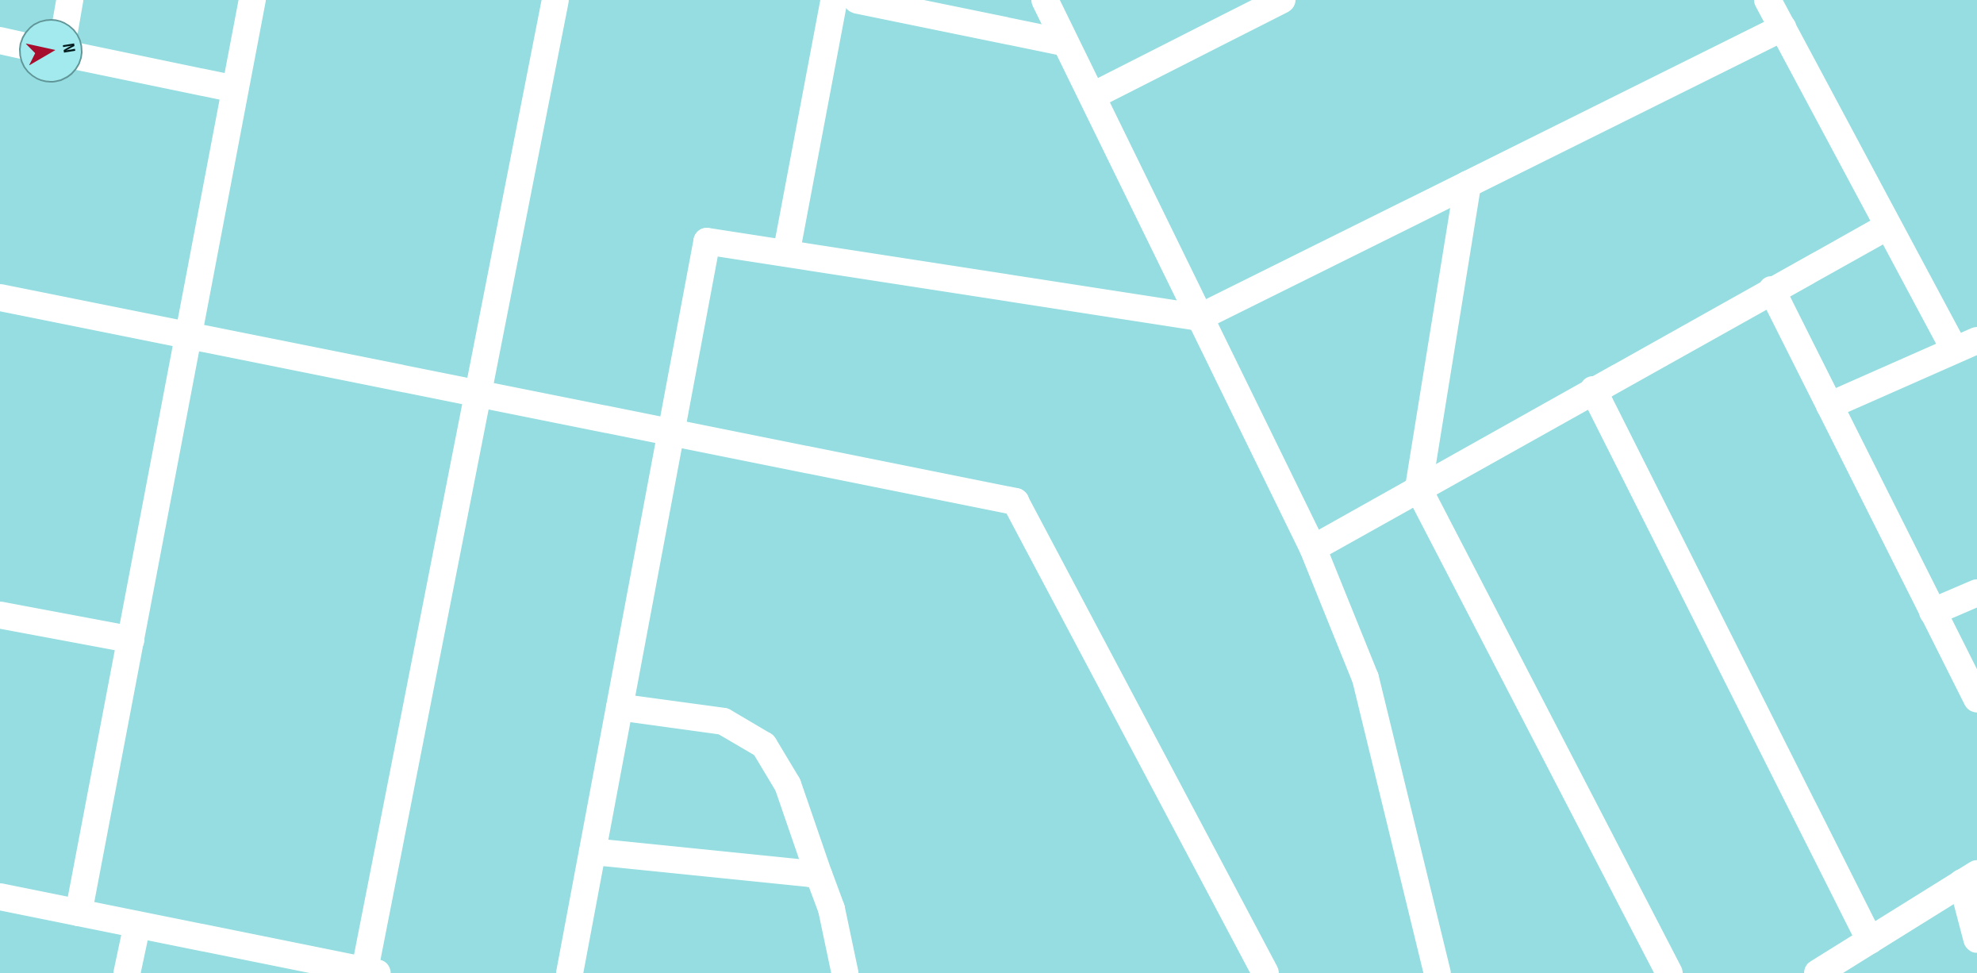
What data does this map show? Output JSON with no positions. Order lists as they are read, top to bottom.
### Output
{
  "north": "right"
}
